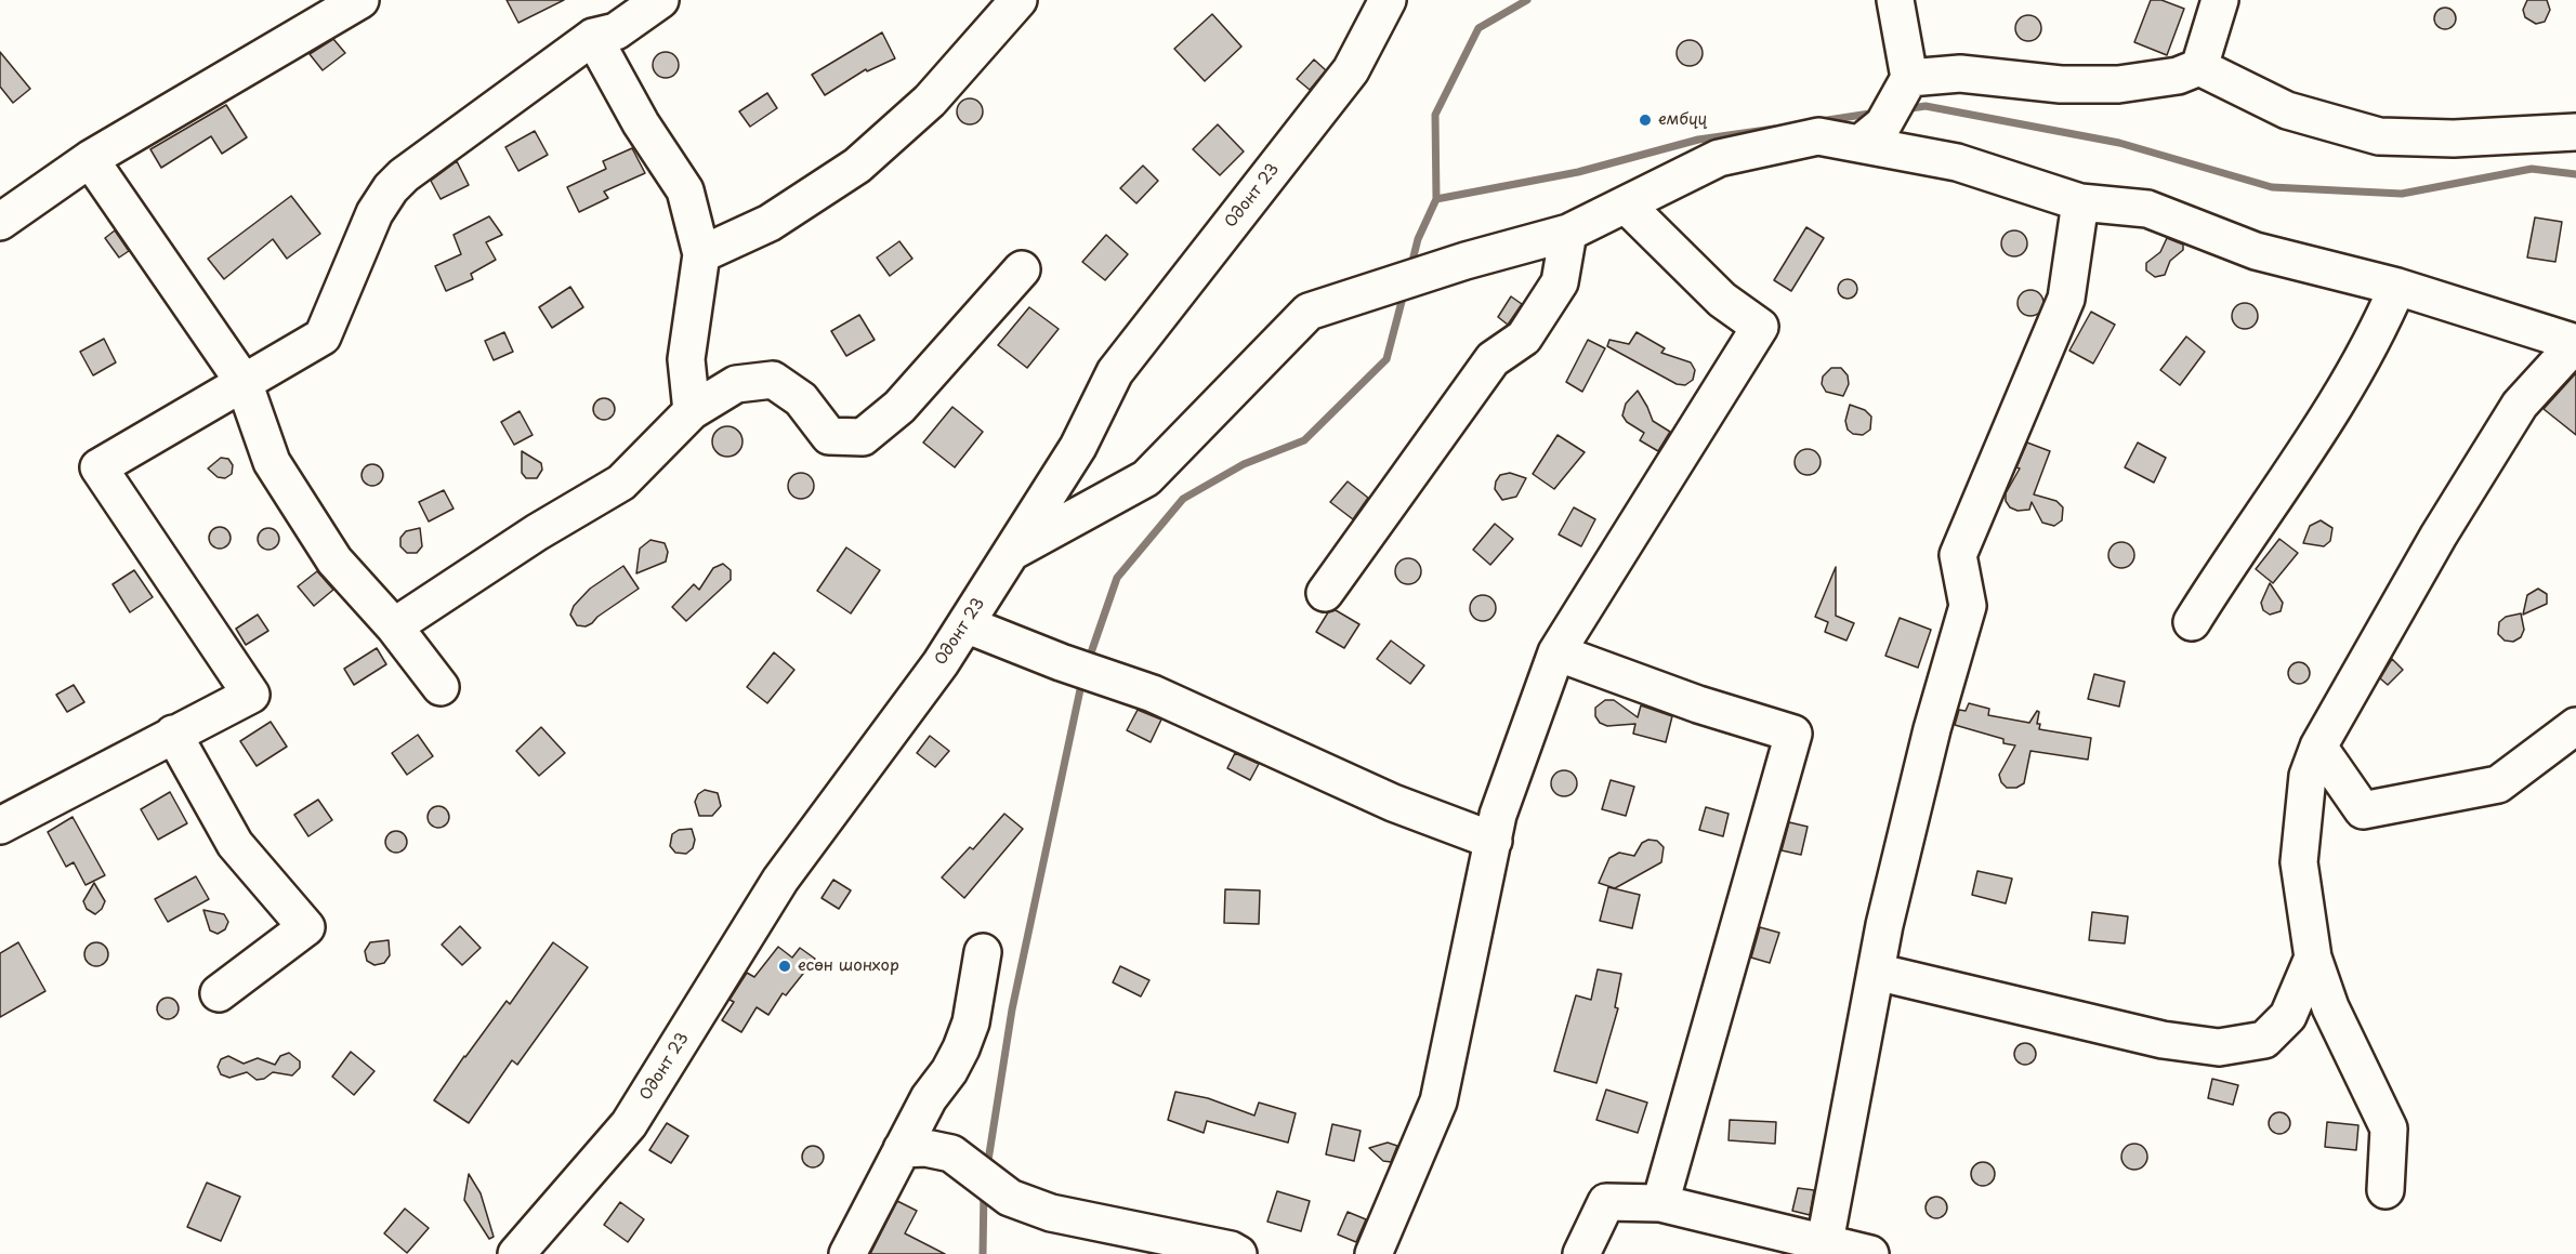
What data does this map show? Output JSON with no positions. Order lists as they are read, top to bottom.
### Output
{
  "streets": {
    "street": ["Одонт 23"]
  },
  "places": ["ембүү", "есөн шонхор"]
}
